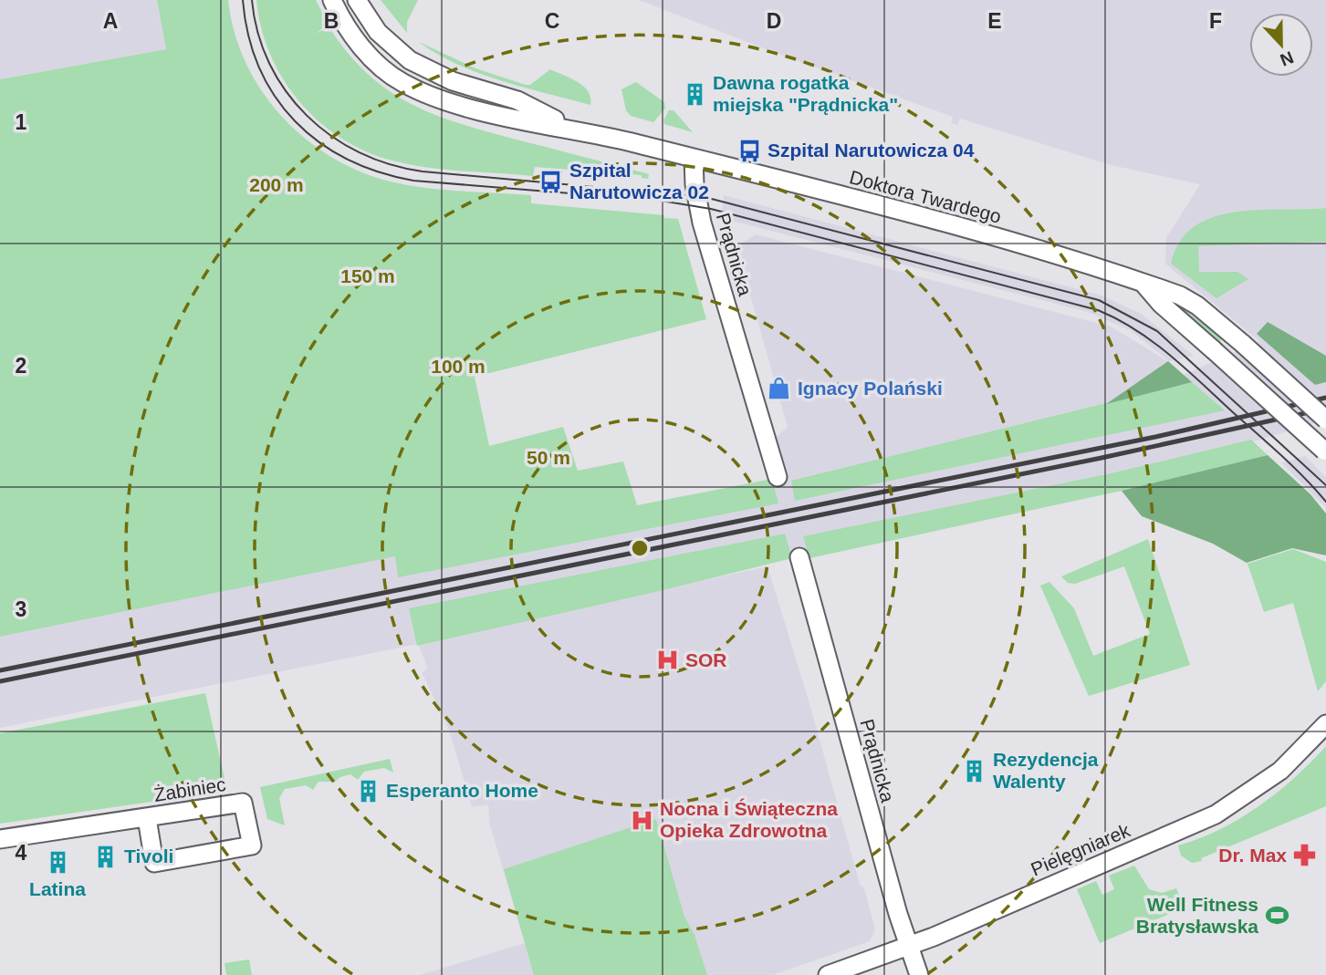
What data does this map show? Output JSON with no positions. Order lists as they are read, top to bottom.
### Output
{
  "streets": {
    "street": [
      "Doktora Twardego",
      "Prądnicka",
      "Żabiniec",
      "Pielęgniarek"
    ]
  },
  "crossings": [
    ["Doktora Twardego", "Prądnicka"],
    ["Prądnicka", "Pielęgniarek"]
  ],
  "places": {
    "building": [
      "Dawna rogatka miejska \"Prądnicka\"",
      "Rezydencja Walenty",
      "Esperanto Home",
      "Tivoli",
      "Latina"
    ],
    "bus stop": ["Szpital Narutowicza 04", "Szpital Narutowicza 02"],
    "shop": ["Ignacy Polański"],
    "hospital": ["SOR", "Nocna i Świąteczna Opieka Zdrowotna"],
    "pharmacy": ["Dr. Max"],
    "sports": ["Well Fitness Bratysławska"]
  },
  "north": "bottom",
  "grid": {
    "columns": [
      "A",
      "B",
      "C",
      "D",
      "E",
      "F"
    ],
    "rows": [
      "1",
      "2",
      "3",
      "4"
    ]
  },
  "rings": [
    "200 m",
    "150 m",
    "100 m",
    "50 m"
  ]
}
